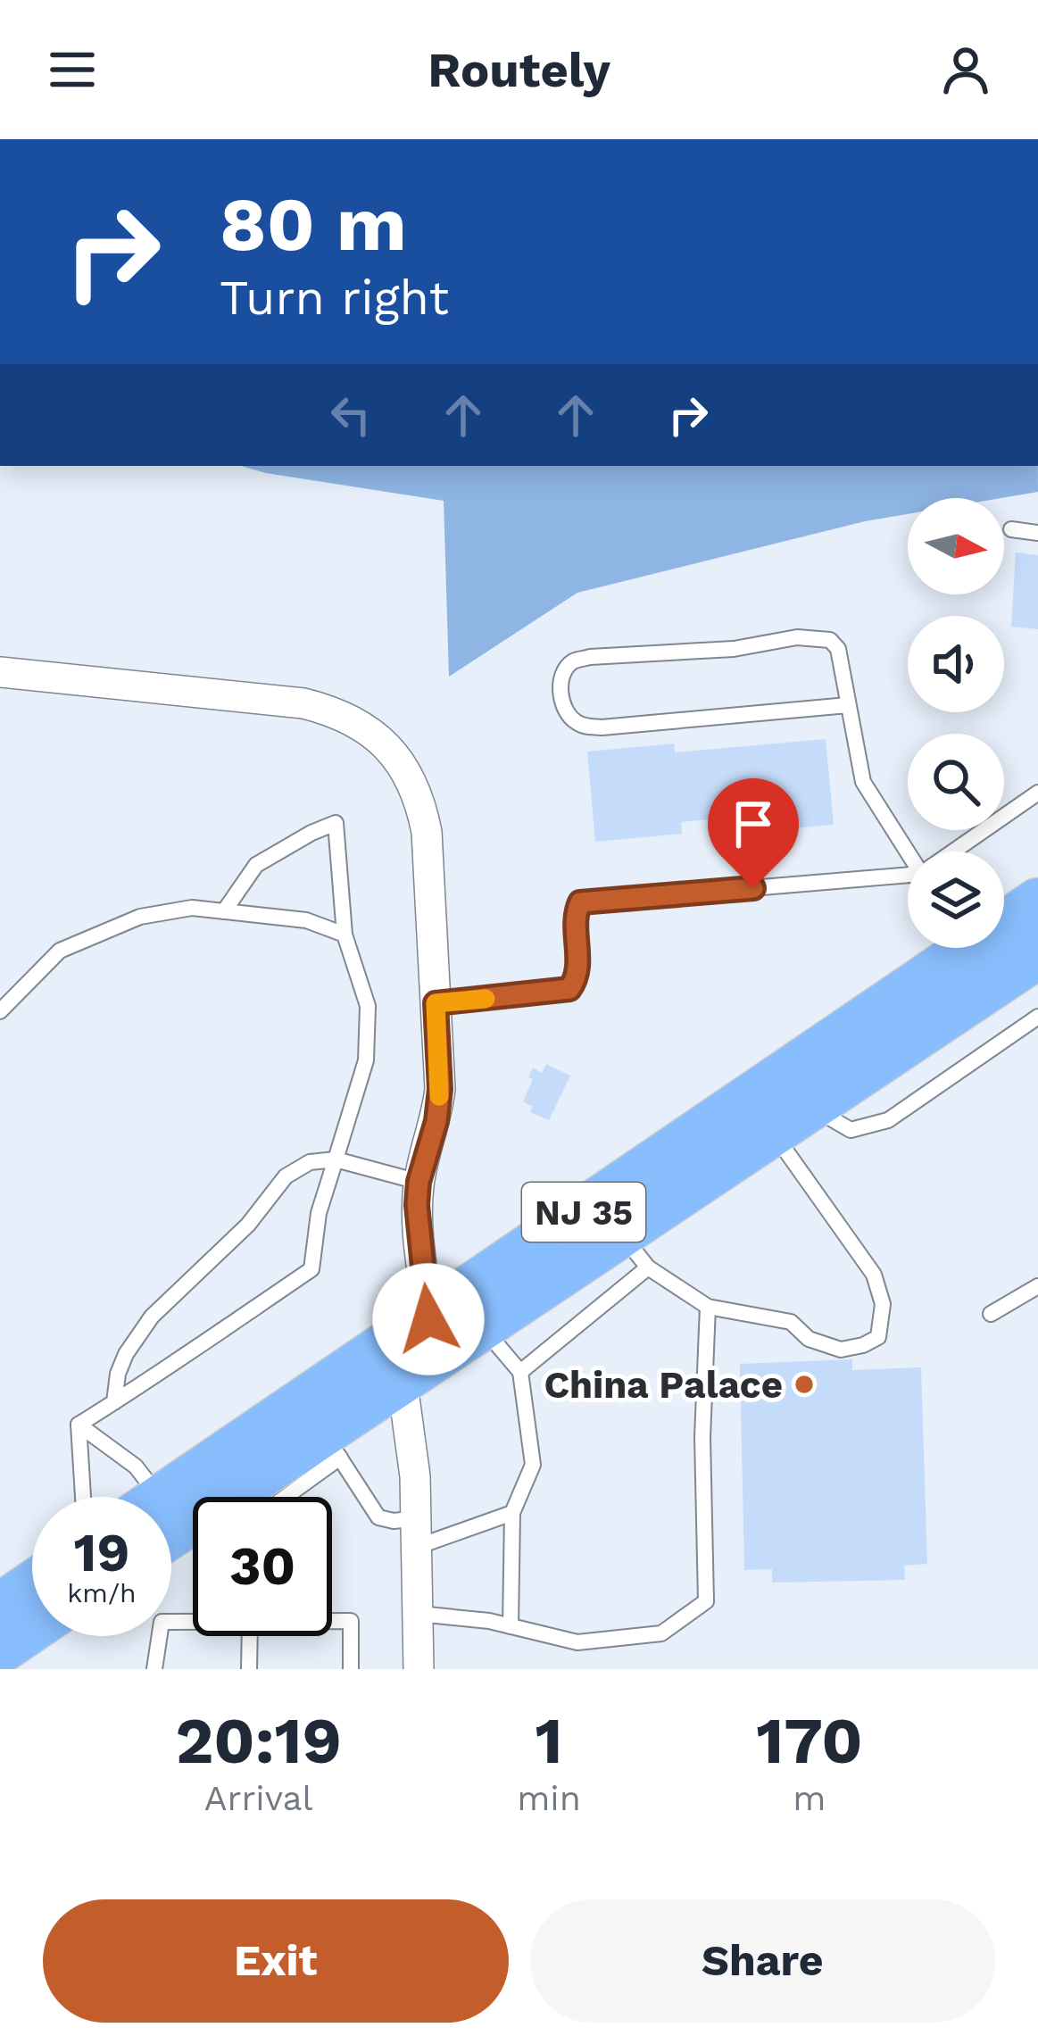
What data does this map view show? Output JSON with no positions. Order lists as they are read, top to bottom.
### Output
{
  "streets": {
    "highway": ["NJ 35"]
  },
  "places": ["China Palace"],
  "north": "right",
  "page": {
    "header": "Routely",
    "turn": ["80 m", "Turn right"],
    "speed": "19 km/h",
    "limit": "30",
    "eta": [
      "20:19",
      "Arrival",
      "1",
      "min",
      "170",
      "m"
    ],
    "buttons": ["Exit", "Share"]
  }
}
